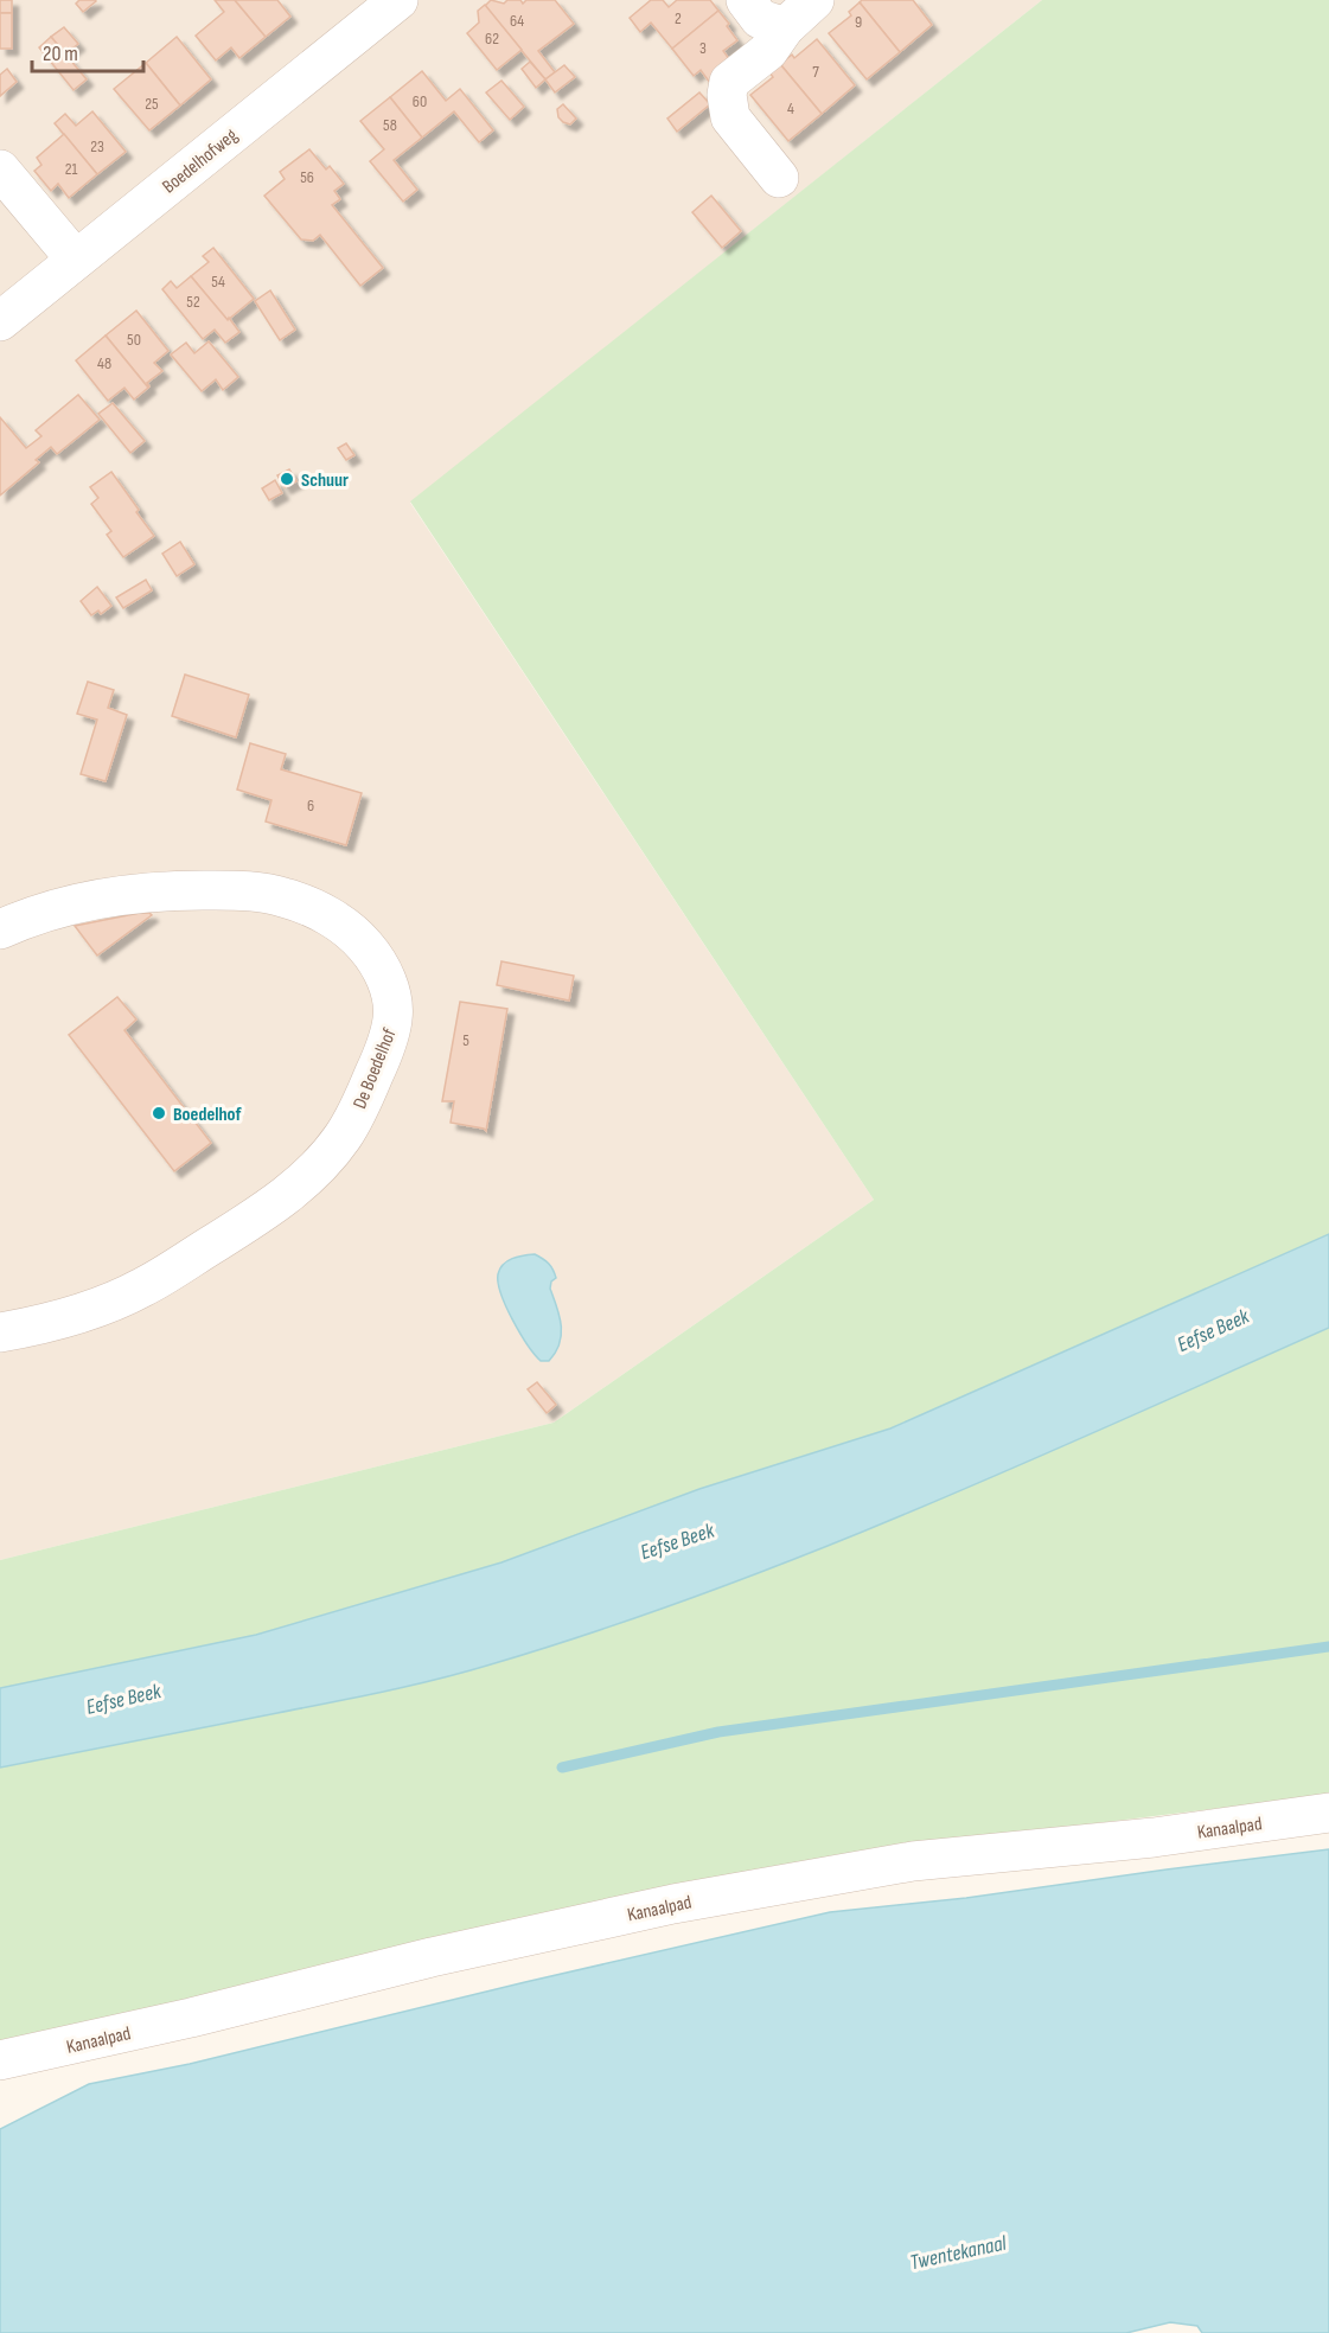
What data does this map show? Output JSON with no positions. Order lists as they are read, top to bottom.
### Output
{
  "streets": {
    "street": ["Boedelhofweg", "De Boedelhof", "Kanaalpad"]
  },
  "water": ["Eefse Beek", "Twentekanaal"],
  "places": ["Schuur", "Boedelhof"],
  "house_numbers": [
    "2",
    "64",
    "9",
    "62",
    "3",
    "7",
    "60",
    "25",
    "4",
    "58",
    "23",
    "21",
    "56",
    "54",
    "52",
    "50",
    "48",
    "6",
    "5"
  ],
  "scale_bar": "20 m"
}
